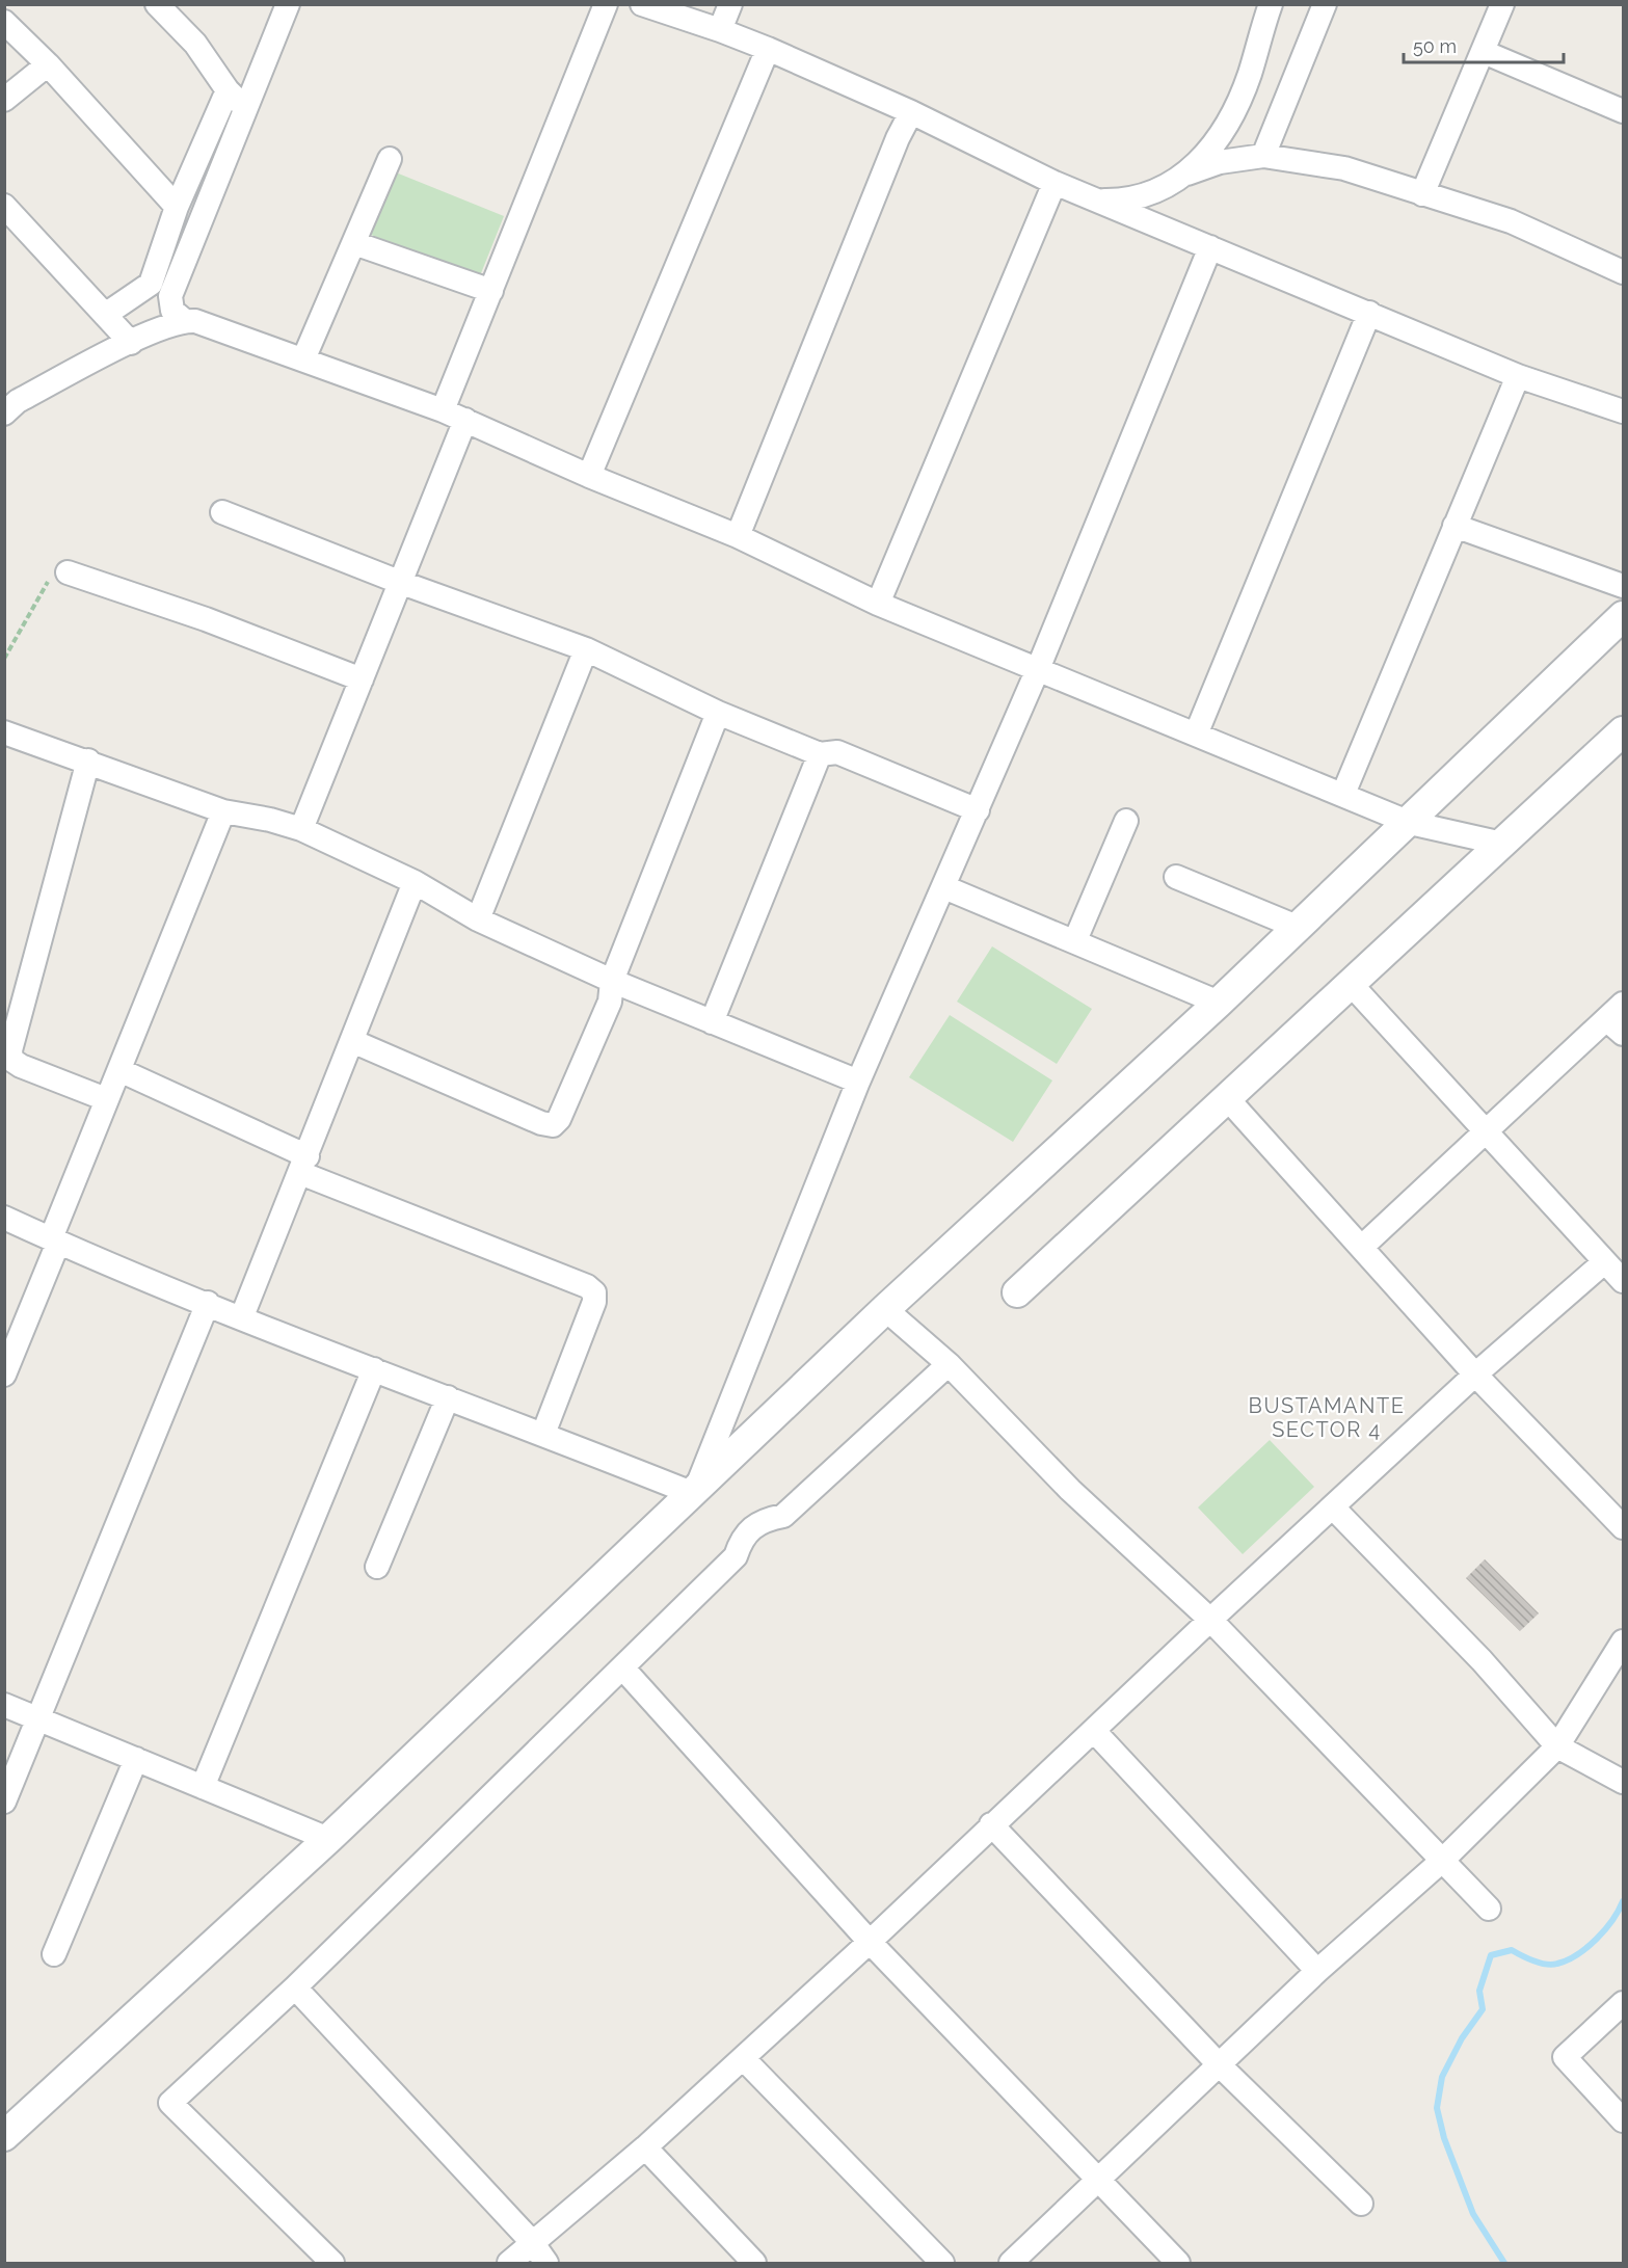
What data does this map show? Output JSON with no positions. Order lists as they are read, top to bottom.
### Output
{
  "districts": ["BUSTAMANTE SECTOR 4"],
  "scale_bar": "50 m"
}
